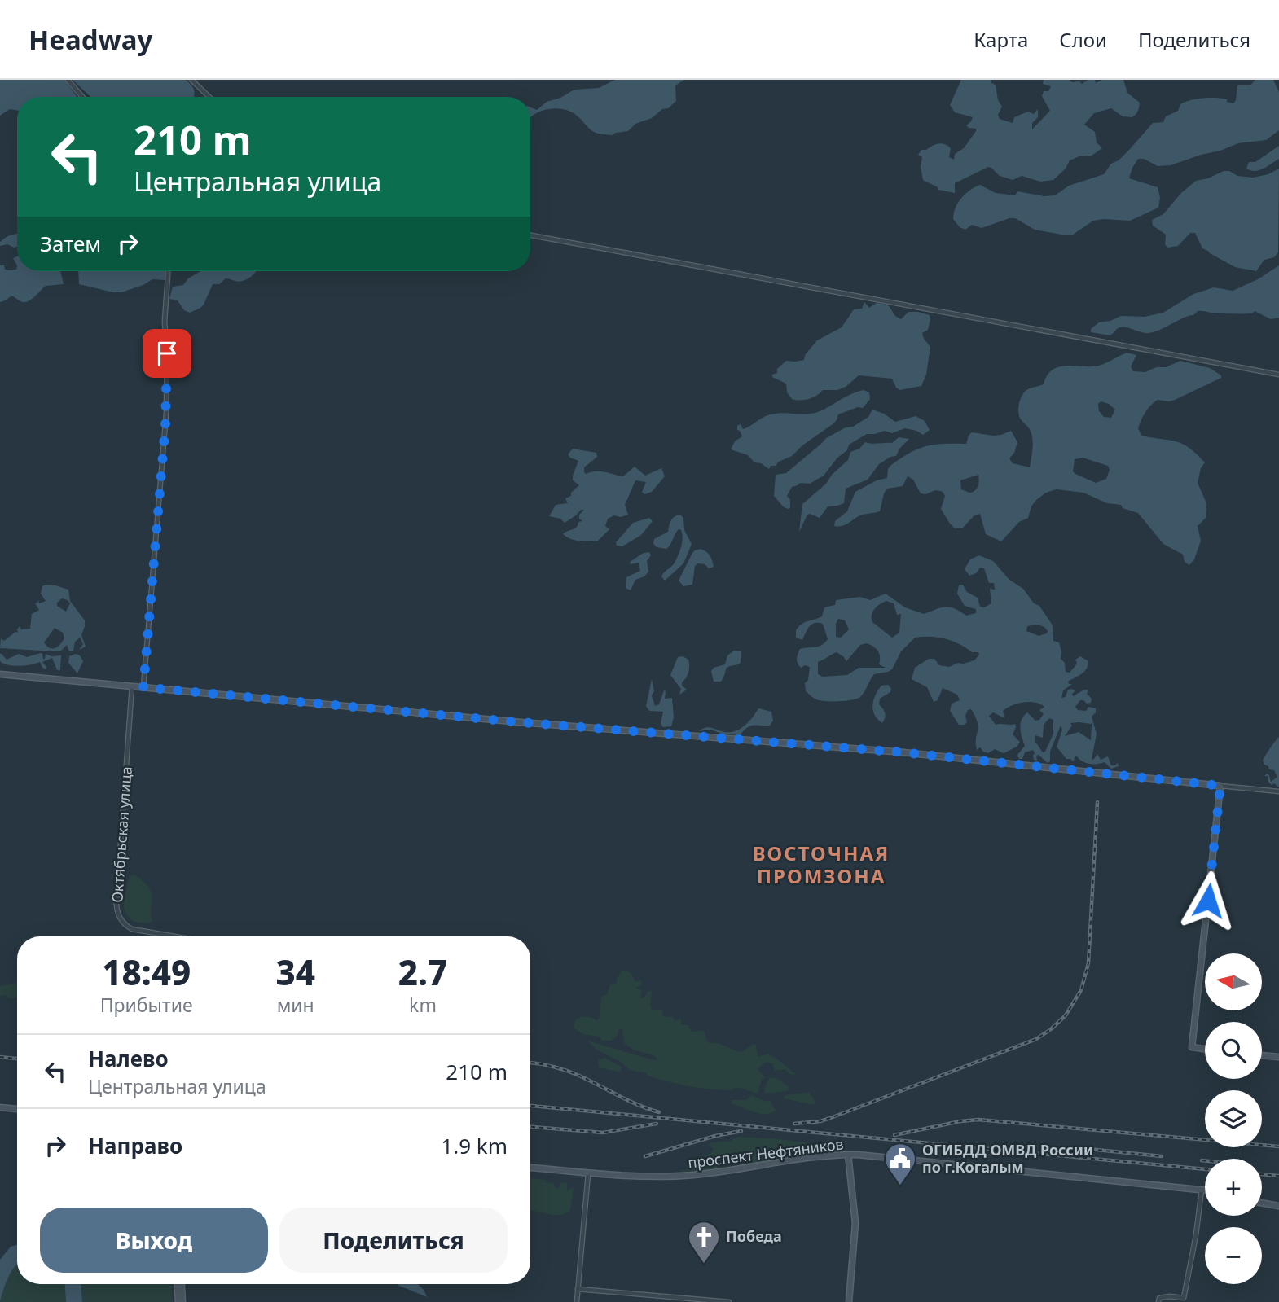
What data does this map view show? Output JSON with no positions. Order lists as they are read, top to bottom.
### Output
{
  "streets": {
    "street": ["Октябрьская улица", "проспект Нефтяников"]
  },
  "districts": ["ВОСТОЧНАЯ ПРОМЗОНА"],
  "places": {
    "public building": ["ОГИБДД ОМВД России по г.Когалым"],
    "church": ["Победа"]
  },
  "north": "left",
  "page": {
    "header": "Headway",
    "nav": ["Карта", "Слои", "Поделиться"],
    "turn": ["210 m", "Центральная улица"],
    "then": "Затем",
    "eta": [
      "18:49",
      "Прибытие",
      "34",
      "мин",
      "2.7",
      "km"
    ],
    "map_buttons": ["+", "−"],
    "list": [
      {
        "name": "Налево",
        "note": "Центральная улица",
        "value": "210 m"
      },
      {
        "name": "Направо",
        "value": "1.9 km"
      }
    ],
    "buttons": ["Выход", "Поделиться"]
  }
}
